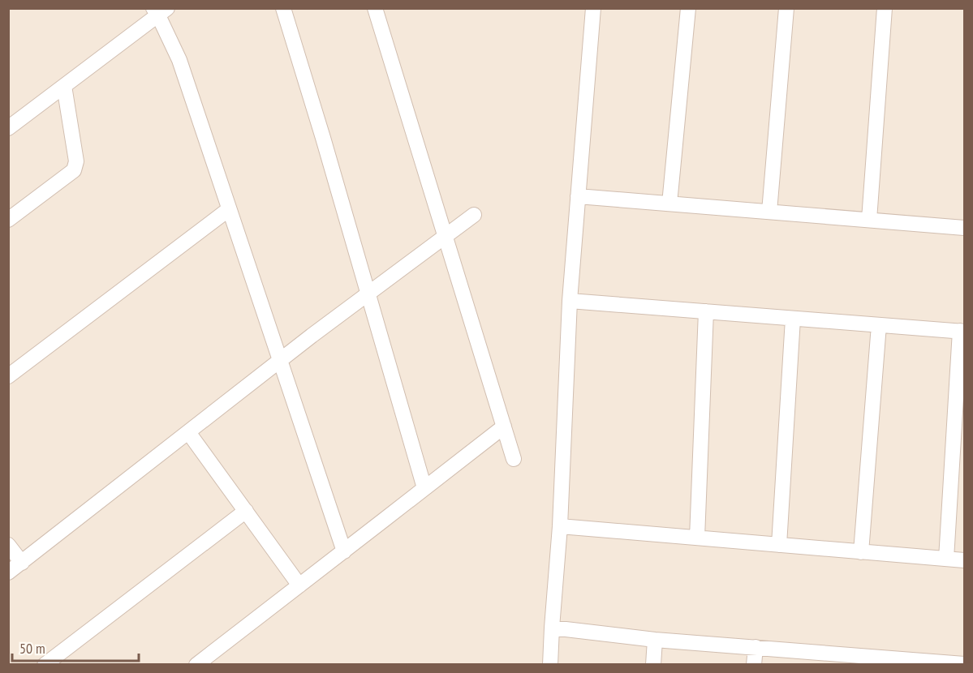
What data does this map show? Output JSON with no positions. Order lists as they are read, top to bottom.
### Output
{
  "scale_bar": "50 m"
}
